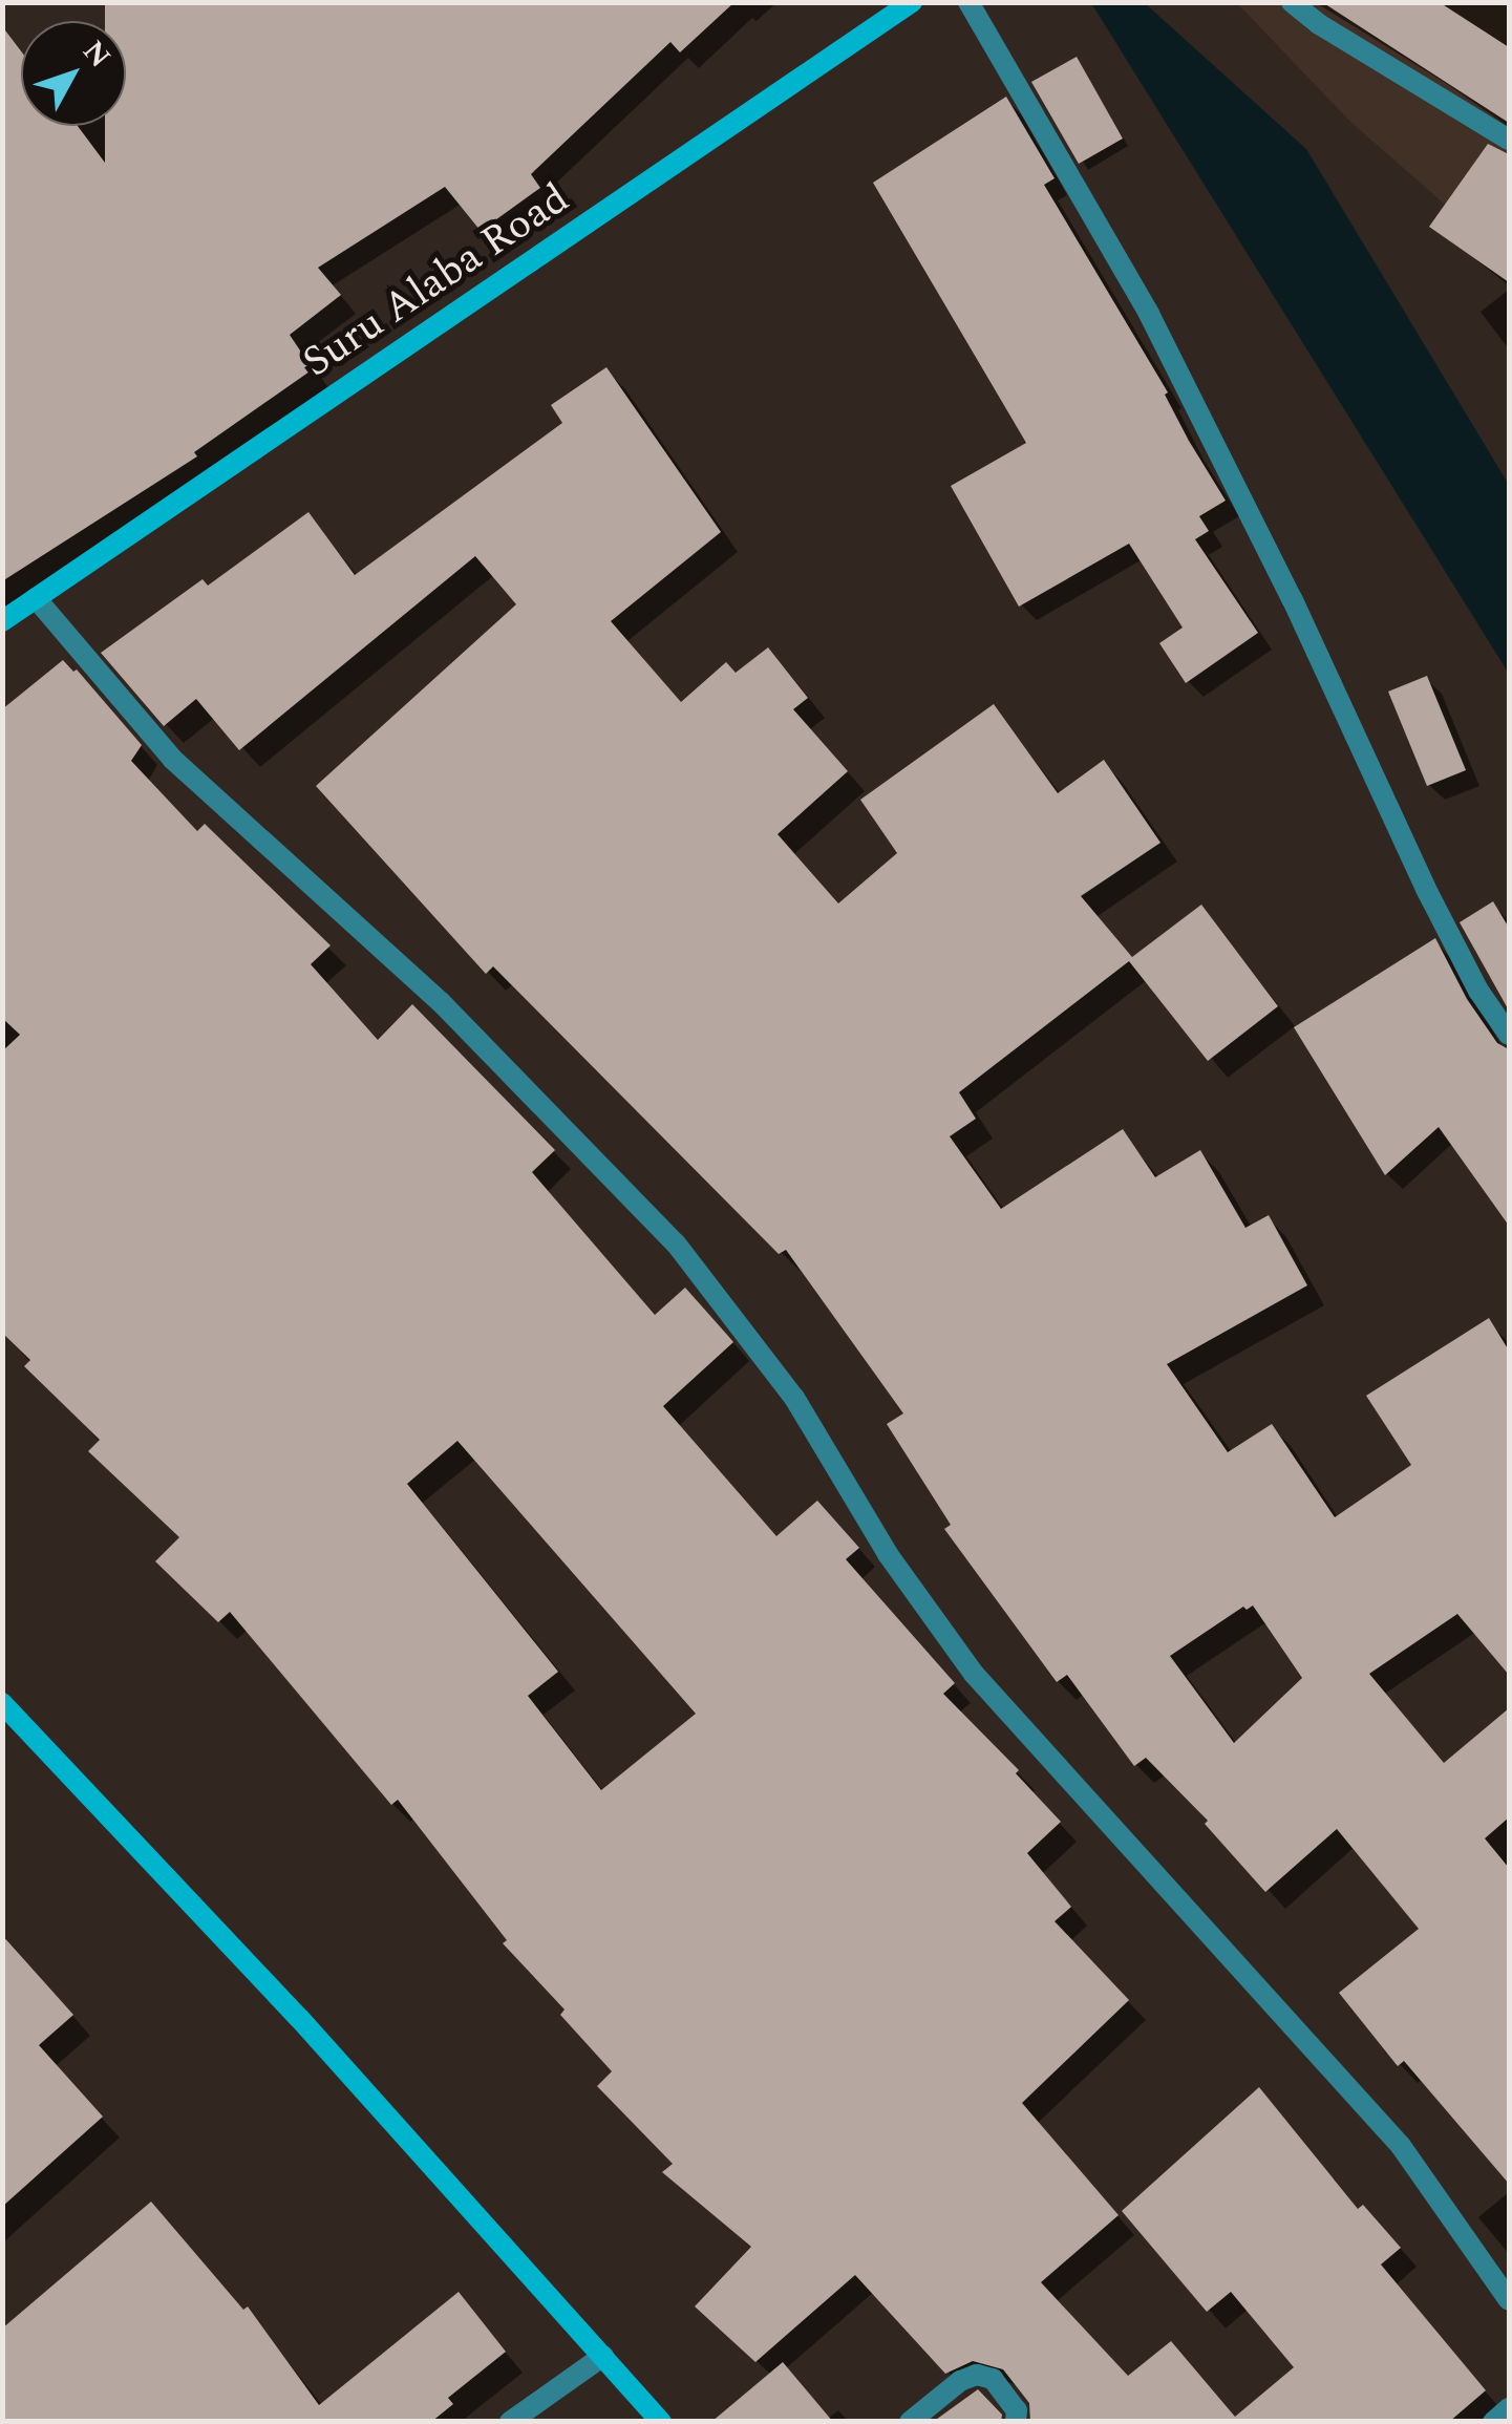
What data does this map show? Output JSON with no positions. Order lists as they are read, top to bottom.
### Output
{
  "streets": {
    "street": ["Suru Alaba Road"]
  },
  "north": "top right"
}
